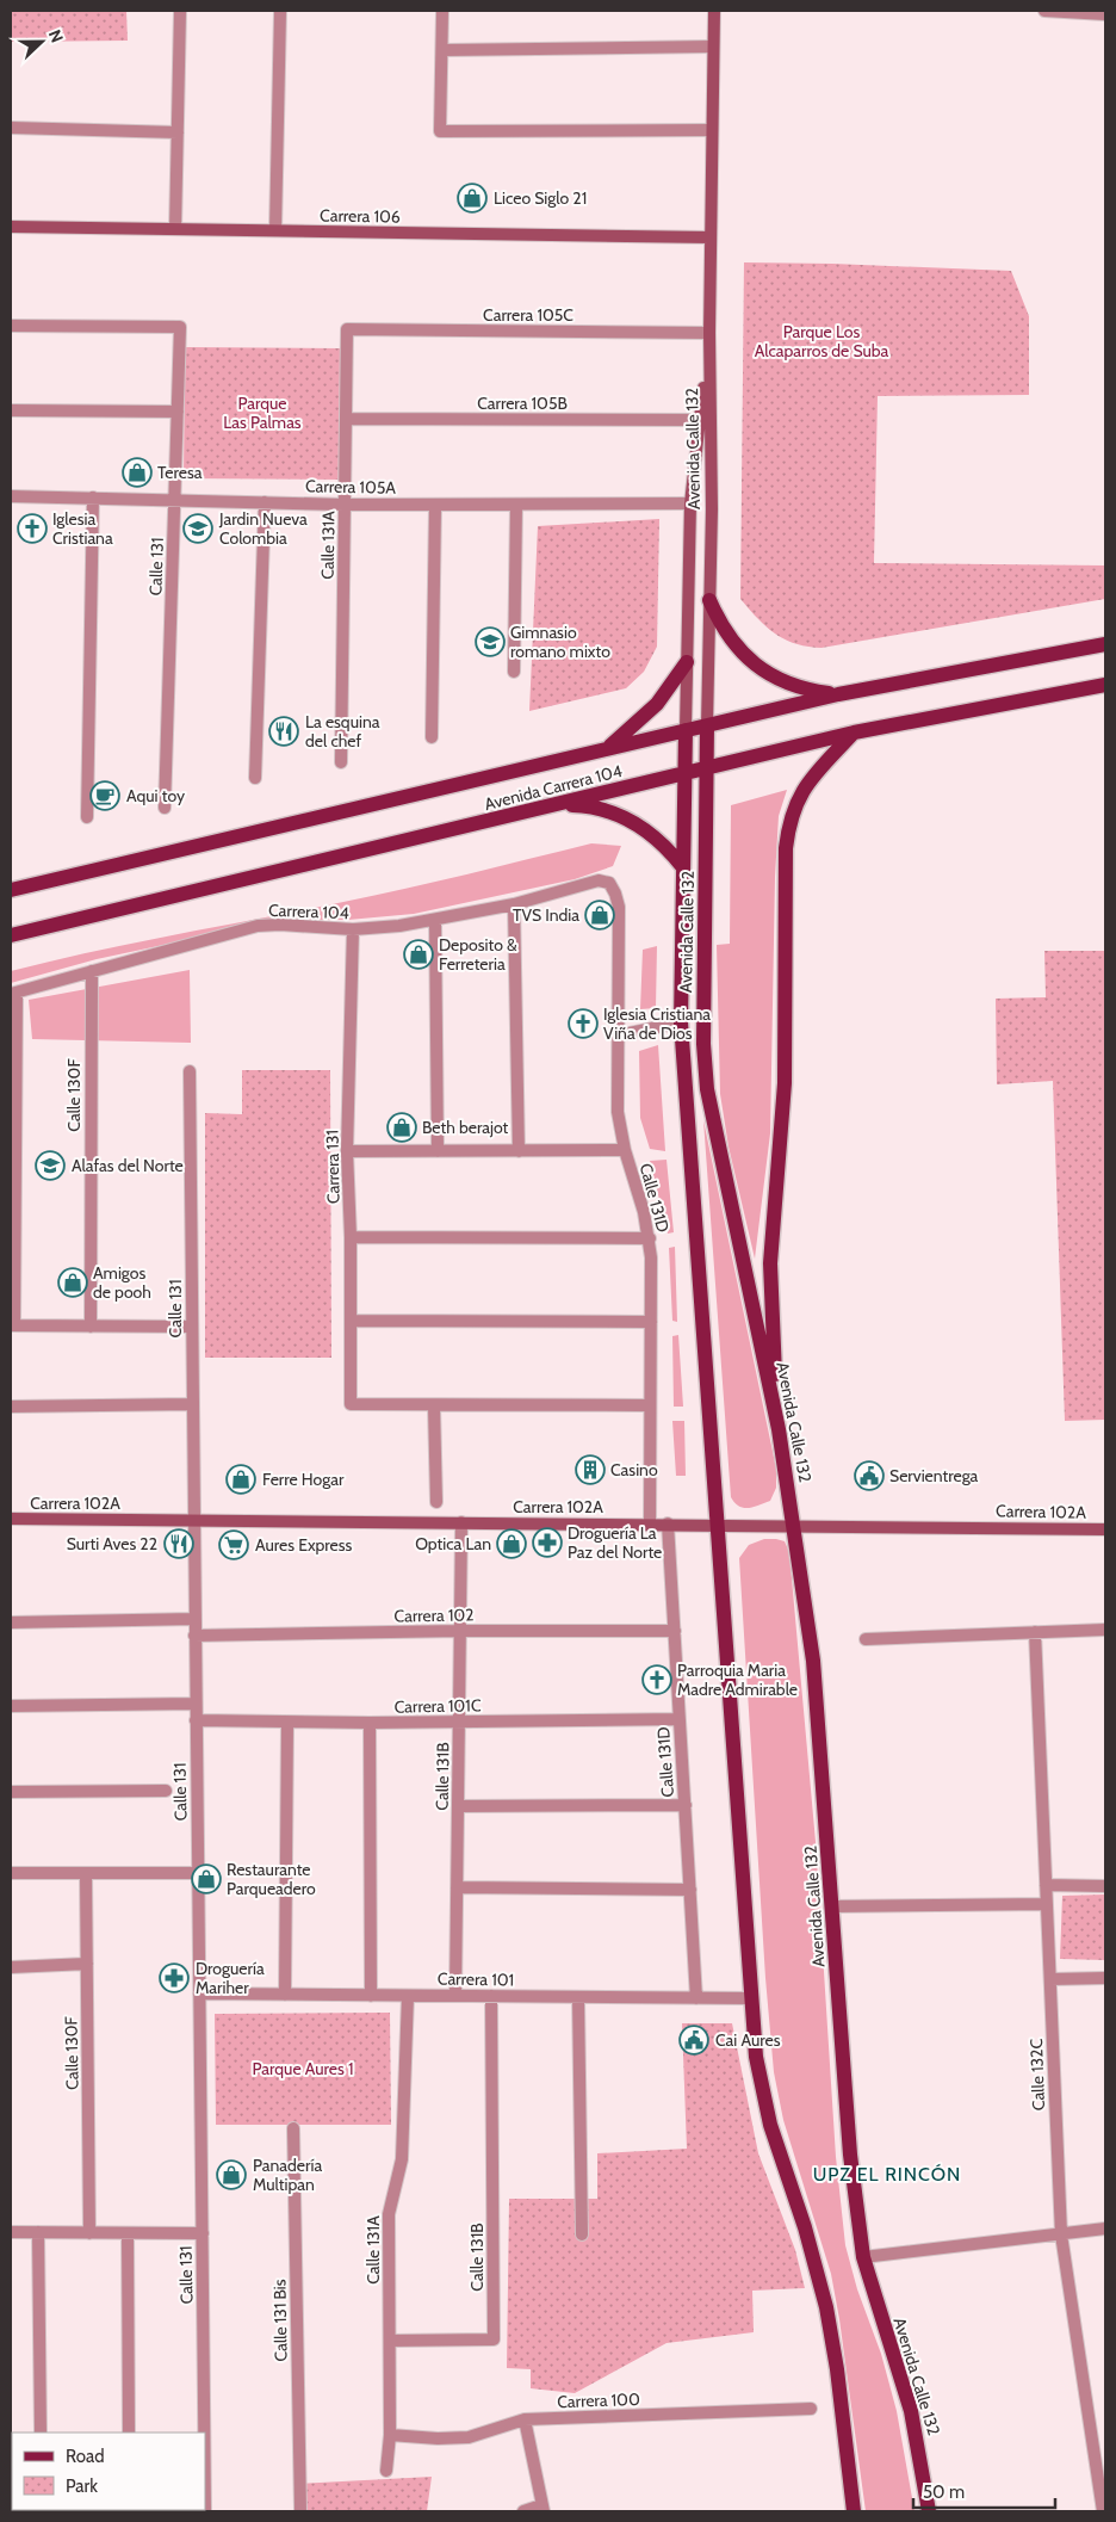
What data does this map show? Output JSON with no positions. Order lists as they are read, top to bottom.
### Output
{
  "streets": {
    "main road": ["Avenida Calle 132", "Avenida Carrera 104"],
    "street": [
      "Carrera 106",
      "Carrera 105C",
      "Carrera 105B",
      "Carrera 105A",
      "Calle 131A",
      "Calle 131",
      "Carrera 104",
      "Calle 130F",
      "Carrera 131",
      "Calle 131D",
      "Carrera 102A",
      "Carrera 102",
      "Carrera 101C",
      "Calle 131B",
      "Carrera 101",
      "Calle 132C",
      "Calle 131 Bis",
      "Carrera 100"
    ]
  },
  "crossings": [
    ["Carrera 106", "Avenida Calle 132"],
    ["Carrera 105C", "Avenida Calle 132"],
    ["Carrera 105C", "Calle 131A"],
    ["Carrera 105B", "Avenida Calle 132"],
    ["Carrera 105B", "Calle 131A"],
    ["Avenida Calle 132", "Carrera 105A"],
    ["Avenida Calle 132", "Avenida Carrera 104"],
    ["Avenida Calle 132", "Carrera 102A"],
    ["Avenida Calle 132", "Carrera 101"],
    ["Carrera 105A", "Calle 131A"],
    ["Carrera 105A", "Calle 131"],
    ["Calle 131A", "Calle 131B"],
    ["Calle 131A", "Carrera 101"],
    ["Calle 131A", "Carrera 100"],
    ["Calle 131", "Carrera 102A"],
    ["Calle 131", "Carrera 102"],
    ["Calle 131", "Carrera 101C"],
    ["Calle 131", "Carrera 101"],
    ["Carrera 104", "Calle 130F"],
    ["Carrera 104", "Carrera 131"],
    ["Carrera 104", "Calle 131D"],
    ["Calle 131D", "Carrera 102A"],
    ["Calle 131D", "Carrera 102"],
    ["Calle 131D", "Carrera 101C"],
    ["Calle 131D", "Carrera 101"],
    ["Carrera 102A", "Calle 131B"],
    ["Carrera 102", "Calle 131B"],
    ["Carrera 101C", "Calle 131B"],
    ["Calle 131B", "Carrera 101"]
  ],
  "districts": ["UPZ EL RINCÓN"],
  "parks": ["Parque Los Alcaparros de Suba", "Parque Las Palmas", "Parque Aures 1"],
  "places": {
    "shop": [
      "Liceo Siglo 21",
      "Teresa",
      "TVS India",
      "Deposito & Ferreteria",
      "Beth berajot",
      "Amigos de pooh",
      "Ferre Hogar",
      "Optica Lan",
      "Restaurante Parqueadero",
      "Panadería Multipan"
    ],
    "church": ["Iglesia Cristiana", "Iglesia Cristiana Viña de Dios", "Parroquia Maria Madre Admirable"],
    "school or university": ["Jardin Nueva Colombia", "Gimnasio romano mixto", "Alafas del Norte"],
    "restaurant": ["La esquina del chef", "Surti Aves 22"],
    "cafe": ["Aqui toy"],
    "building": ["Casino"],
    "public building": ["Servientrega", "Cai Aures"],
    "pharmacy": ["Droguería La Paz del Norte", "Droguería Mariher"],
    "supermarket": ["Aures Express"]
  },
  "legend": ["Road", "Park"],
  "scale_bar": "50 m",
  "north": "right"
}
